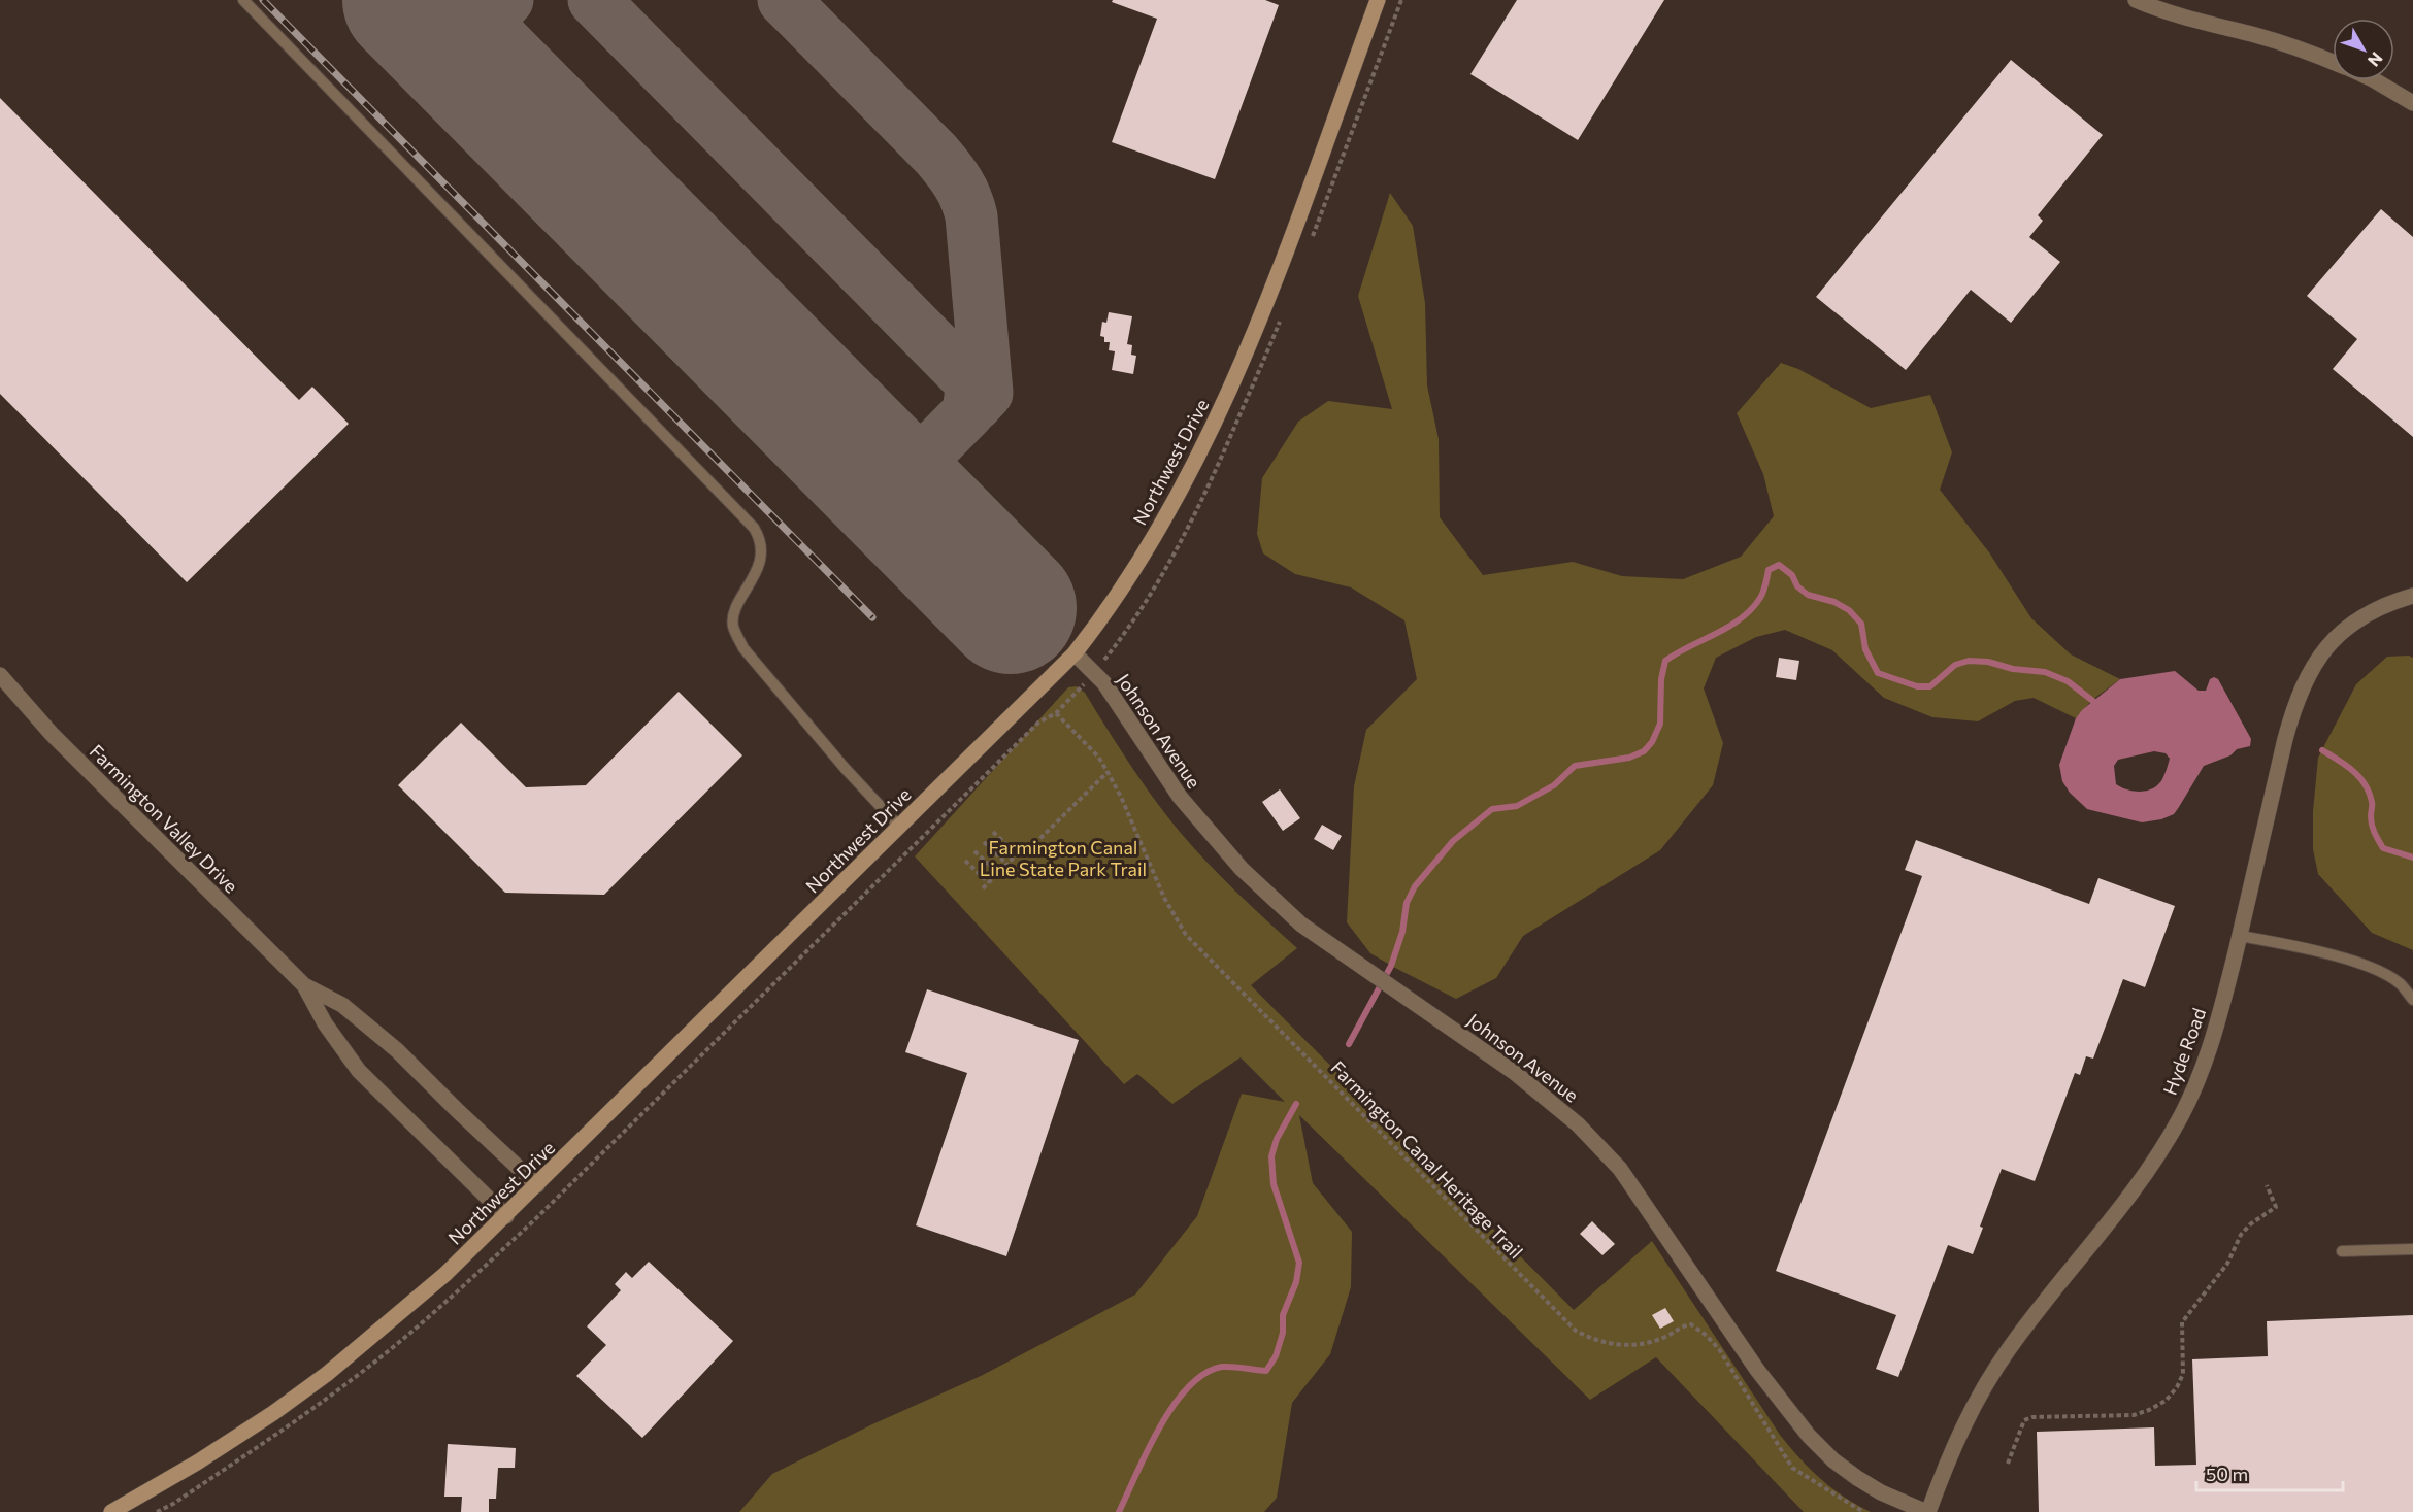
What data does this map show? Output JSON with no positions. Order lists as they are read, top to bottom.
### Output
{
  "streets": {
    "main road": ["Northwest Drive"],
    "street": ["Johnson Avenue", "Farmington Valley Drive", "Hyde Road"],
    "path": ["Farmington Canal Heritage Trail"]
  },
  "crossings": [
    ["Northwest Drive", "Johnson Avenue"],
    ["Northwest Drive", "Farmington Valley Drive"],
    ["Johnson Avenue", "Hyde Road"]
  ],
  "parks": ["Farmington Canal Line State Park Trail"],
  "scale_bar": "50 m",
  "north": "bottom right"
}
